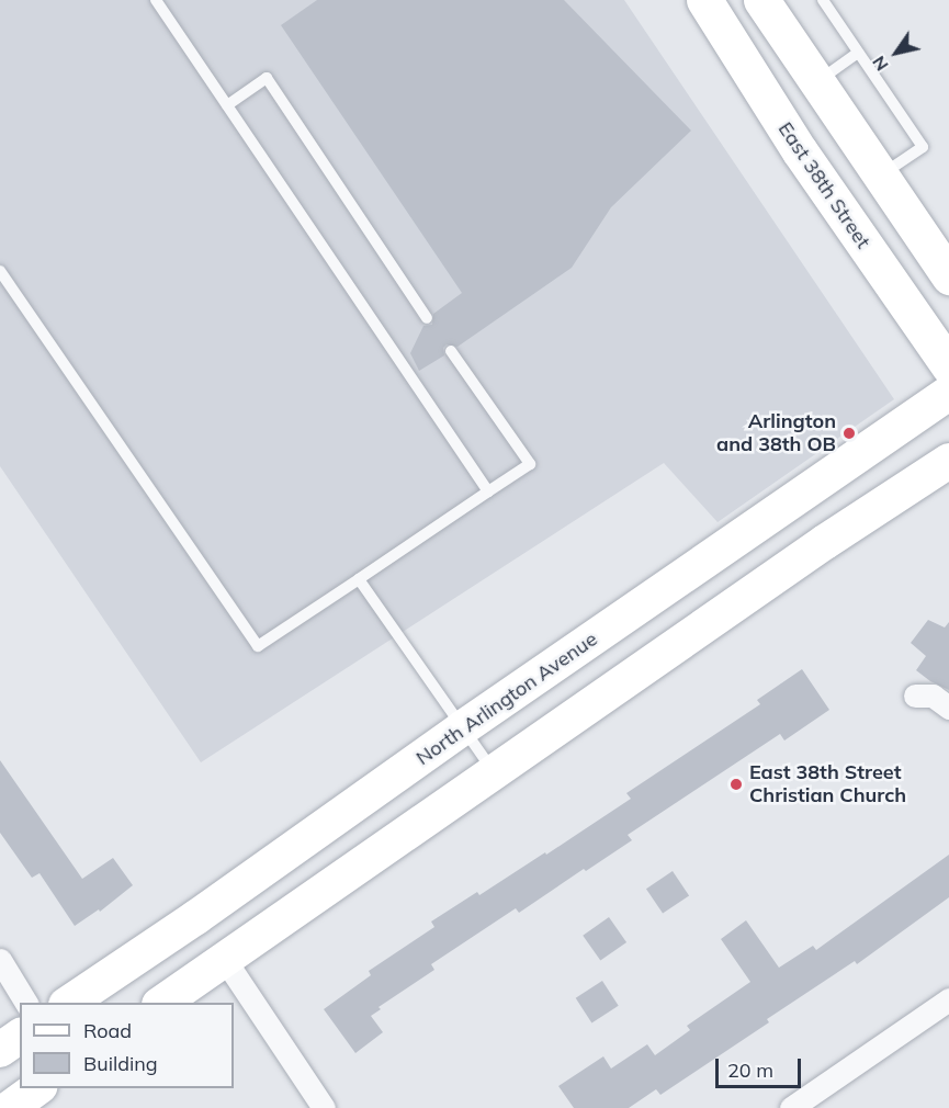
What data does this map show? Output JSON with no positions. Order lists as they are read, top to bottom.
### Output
{
  "streets": {
    "main road": ["East 38th Street", "North Arlington Avenue"]
  },
  "places": ["Arlington and 38th OB", "East 38th Street Christian Church"],
  "legend": ["Road", "Building"],
  "scale_bar": "20 m",
  "north": "bottom left"
}
